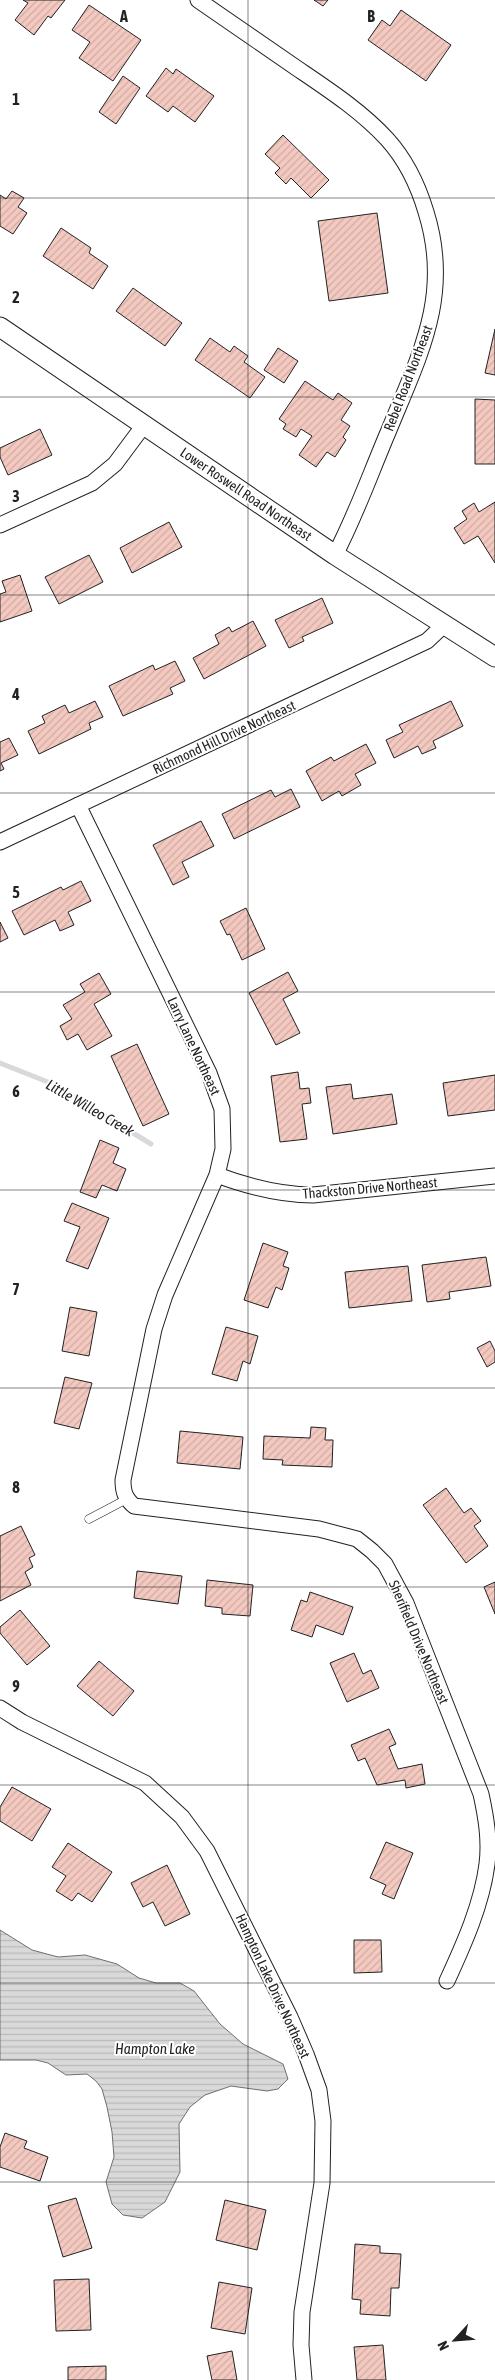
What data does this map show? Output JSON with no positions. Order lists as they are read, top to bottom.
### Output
{
  "streets": {
    "street": [
      "Rebel Road Northeast",
      "Lower Roswell Road Northeast",
      "Richmond Hill Drive Northeast",
      "Larry Lane Northeast",
      "Thackston Drive Northeast",
      "Sherifield Drive Northeast",
      "Hampton Lake Drive Northeast"
    ]
  },
  "crossings": [
    ["Rebel Road Northeast", "Lower Roswell Road Northeast"],
    ["Lower Roswell Road Northeast", "Richmond Hill Drive Northeast"],
    ["Richmond Hill Drive Northeast", "Larry Lane Northeast"],
    ["Larry Lane Northeast", "Thackston Drive Northeast"],
    ["Larry Lane Northeast", "Sherifield Drive Northeast"]
  ],
  "water": ["Little Willeo Creek", "Hampton Lake"],
  "north": "bottom left",
  "grid": {
    "columns": ["A", "B"],
    "rows": [
      "1",
      "2",
      "3",
      "4",
      "5",
      "6",
      "7",
      "8",
      "9"
    ]
  }
}
